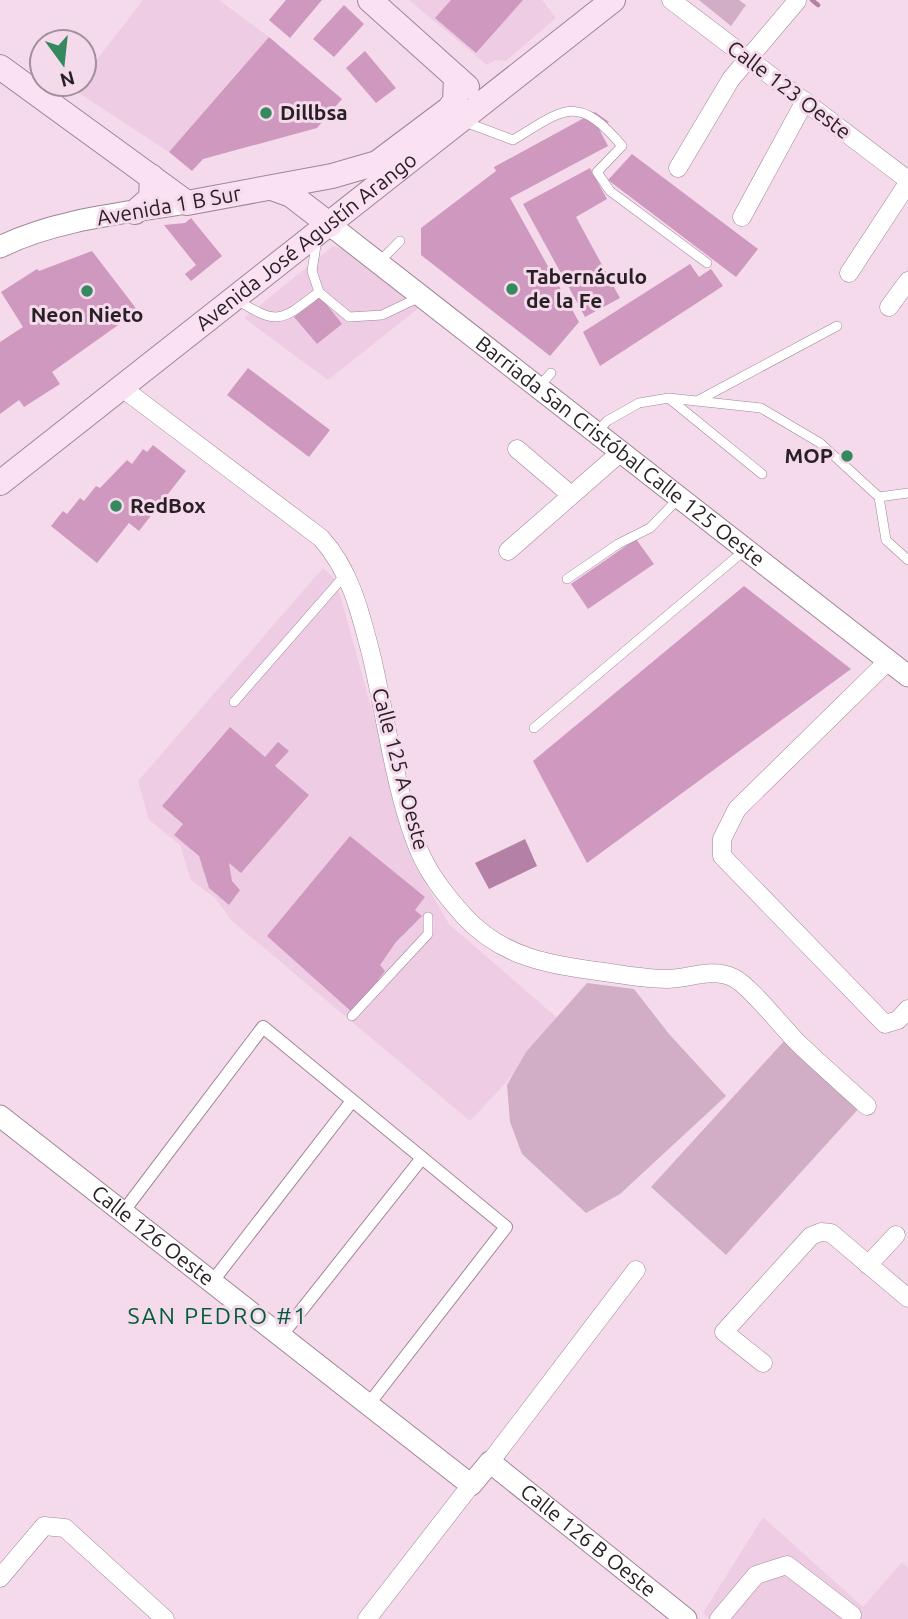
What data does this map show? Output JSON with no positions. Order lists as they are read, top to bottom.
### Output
{
  "streets": {
    "main road": ["Avenida 1 B Sur", "Avenida José Agustín Arango"],
    "street": [
      "Calle 123 Oeste",
      "Barriada San Cristóbal Calle 125 Oeste",
      "Calle 125 A Oeste",
      "Calle 126 Oeste",
      "Calle 126 B Oeste"
    ]
  },
  "crossings": [
    ["Avenida José Agustín Arango", "Barriada San Cristóbal Calle 125 Oeste"],
    ["Avenida José Agustín Arango", "Calle 125 A Oeste"]
  ],
  "districts": ["SAN PEDRO #1"],
  "places": [
    "Dillbsa",
    "Tabernáculo de la Fe",
    "Neon Nieto",
    "MOP",
    "RedBox"
  ],
  "north": "bottom"
}
